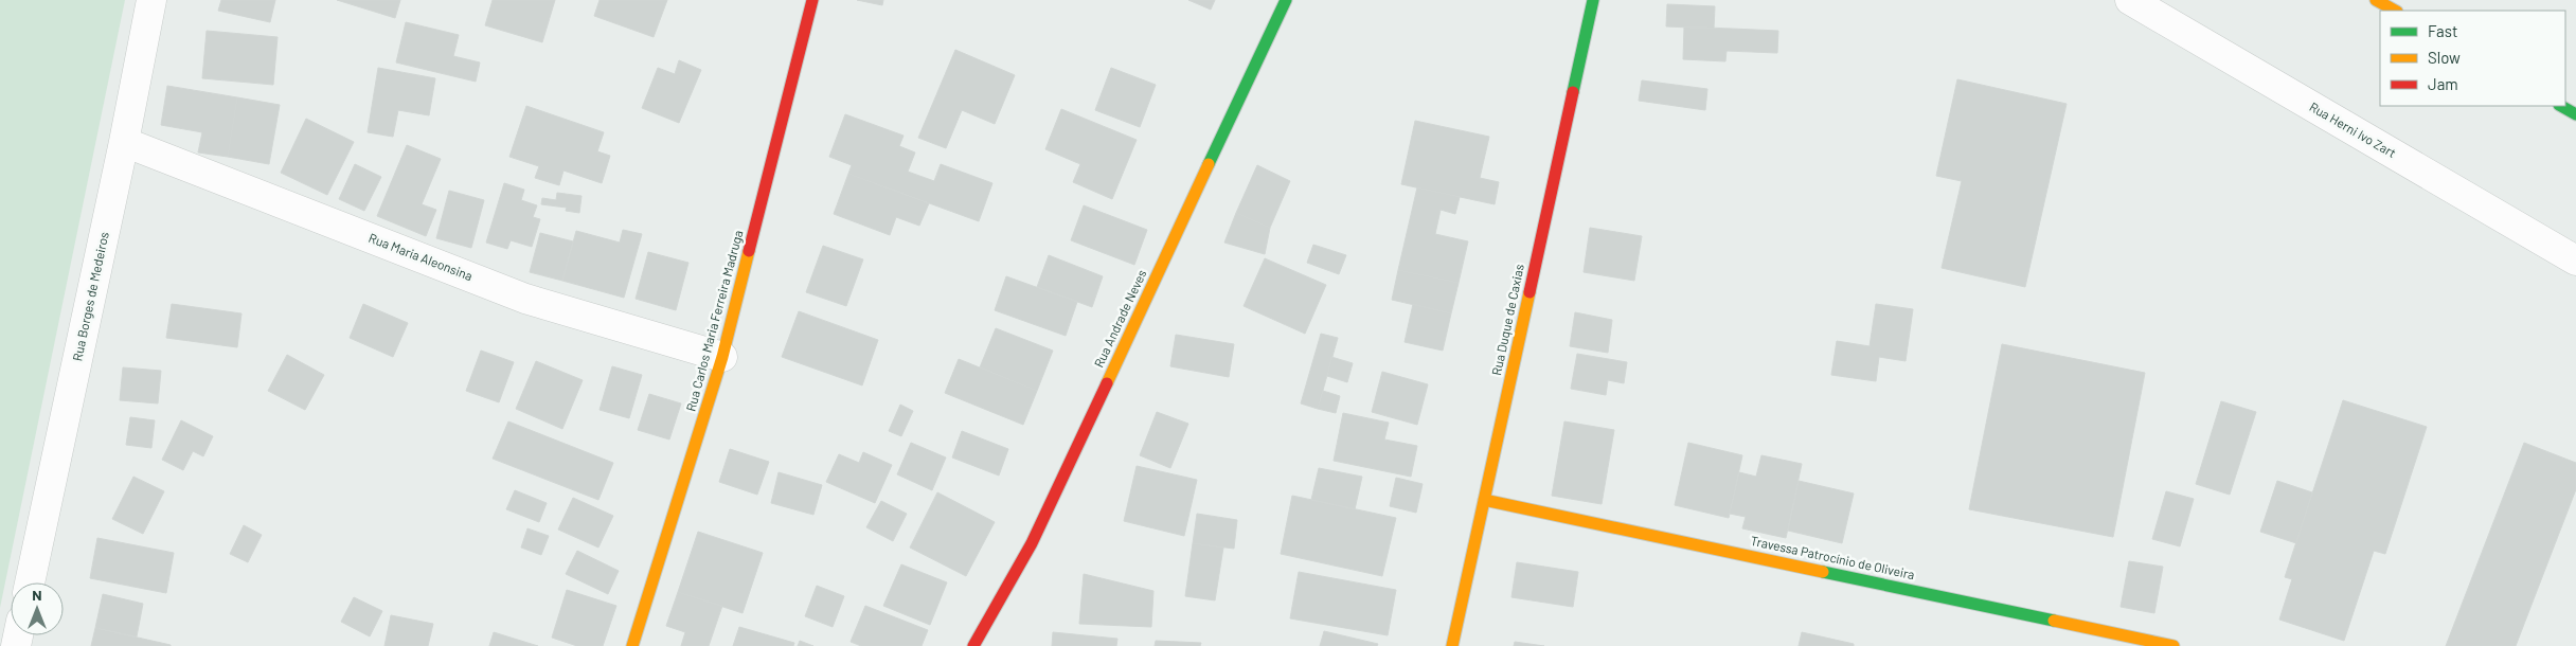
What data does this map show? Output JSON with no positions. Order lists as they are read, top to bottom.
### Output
{
  "streets": {
    "main road": [
      "Rua Andrade Neves",
      "Rua Duque de Caxias",
      "Rua Carlos Maria Ferreira Madruga",
      "Travessa Patrocínio de Oliveira"
    ],
    "street": ["Rua Herni Ivo Zart", "Rua Maria Aleonsina", "Rua Borges de Medeiros"]
  },
  "crossings": [
    ["Rua Maria Aleonsina", "Rua Borges de Medeiros"],
    ["Rua Maria Aleonsina", "Rua Carlos Maria Ferreira Madruga"],
    ["Rua Duque de Caxias", "Travessa Patrocínio de Oliveira"]
  ],
  "legend": ["Fast", "Slow", "Jam"],
  "north": "top"
}
